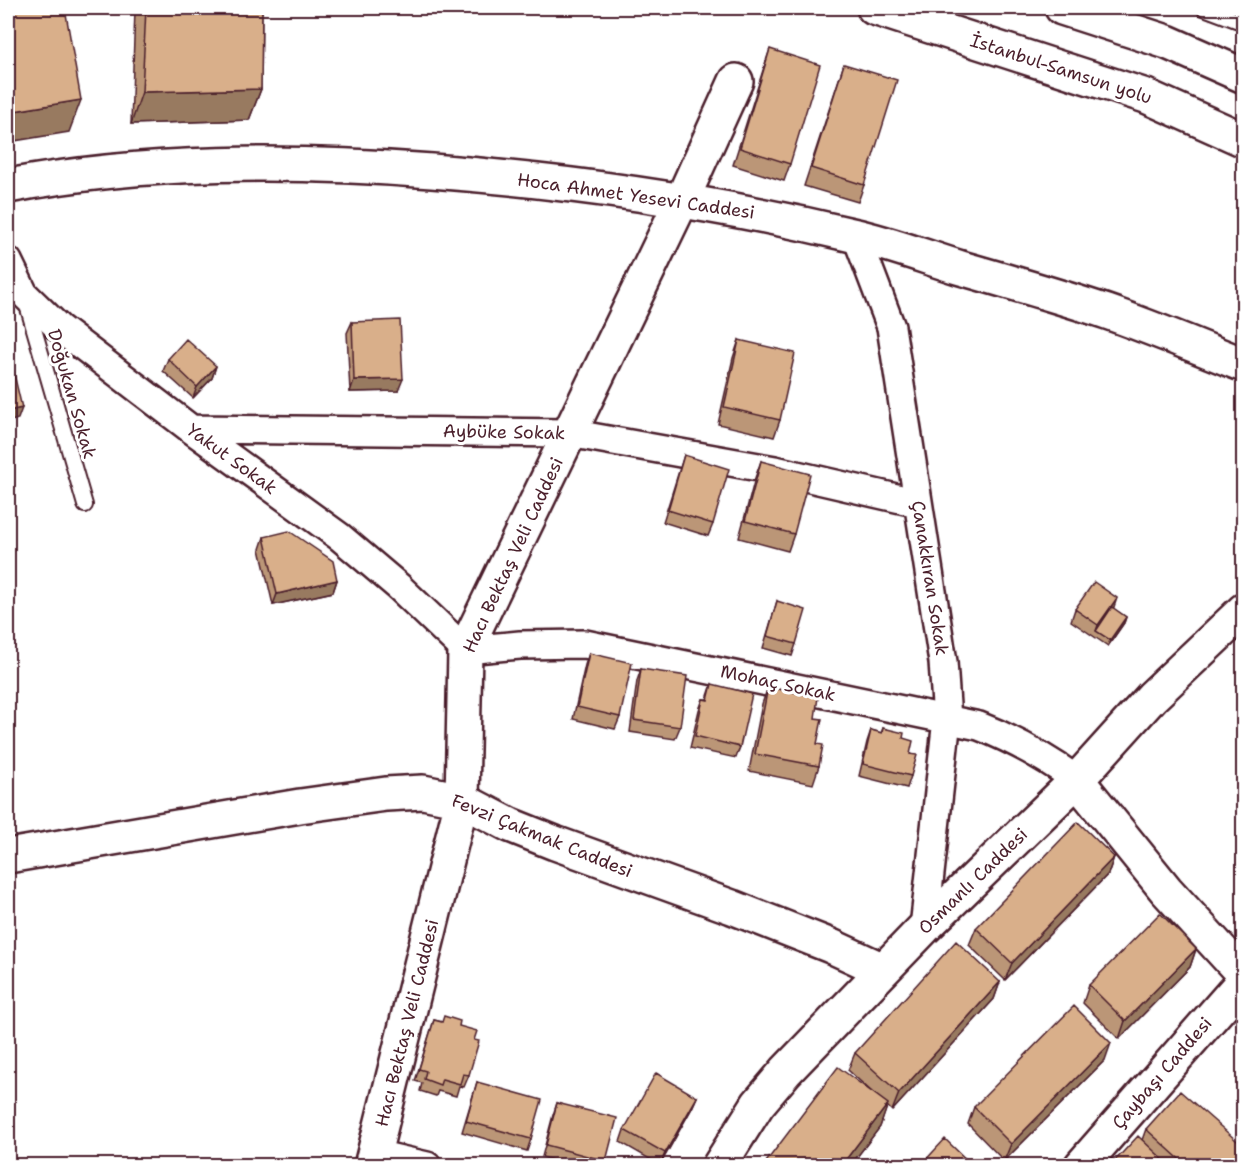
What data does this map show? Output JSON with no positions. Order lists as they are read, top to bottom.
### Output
{
  "streets": {
    "main road": [
      "İstanbul-Samsun yolu",
      "Hoca Ahmet Yesevi Caddesi",
      "Hacı Bektaş Veli Caddesi",
      "Fevzi Çakmak Caddesi",
      "Osmanlı Caddesi",
      "Çaybaşı Caddesi"
    ],
    "street": [
      "Aybüke Sokak",
      "Yakut Sokak",
      "Çanakkıran Sokak",
      "Mohaç Sokak"
    ],
    "lane": ["Doğukan Sokak"]
  },
  "crossings": [
    ["Hoca Ahmet Yesevi Caddesi", "Hacı Bektaş Veli Caddesi"],
    ["Hoca Ahmet Yesevi Caddesi", "Çanakkıran Sokak"],
    ["Doğukan Sokak", "Yakut Sokak"],
    ["Aybüke Sokak", "Yakut Sokak"],
    ["Aybüke Sokak", "Hacı Bektaş Veli Caddesi"],
    ["Aybüke Sokak", "Çanakkıran Sokak"],
    ["Yakut Sokak", "Hacı Bektaş Veli Caddesi"],
    ["Yakut Sokak", "Mohaç Sokak"],
    ["Hacı Bektaş Veli Caddesi", "Mohaç Sokak"],
    ["Hacı Bektaş Veli Caddesi", "Fevzi Çakmak Caddesi"],
    ["Çanakkıran Sokak", "Mohaç Sokak"],
    ["Çanakkıran Sokak", "Osmanlı Caddesi"],
    ["Mohaç Sokak", "Osmanlı Caddesi"],
    ["Fevzi Çakmak Caddesi", "Osmanlı Caddesi"]
  ]
}
